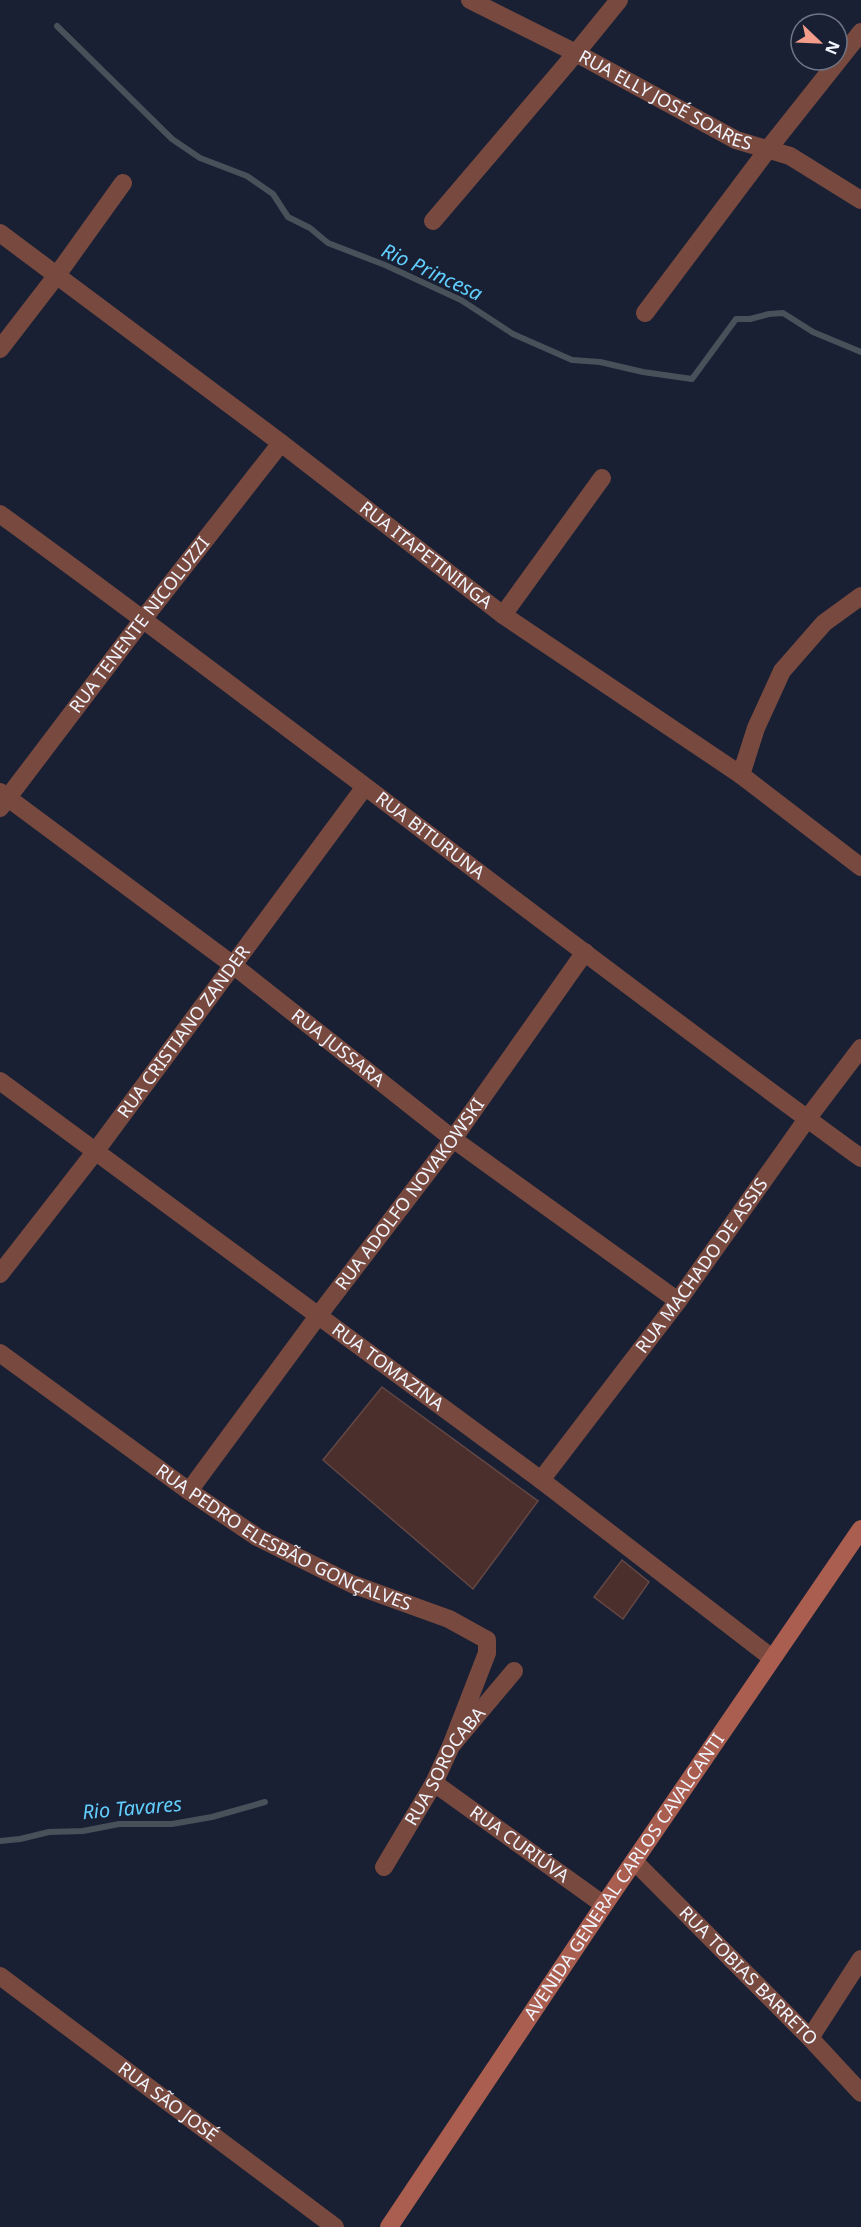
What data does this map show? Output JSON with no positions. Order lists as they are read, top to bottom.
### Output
{
  "streets": {
    "main road": ["AVENIDA GENERAL CARLOS CAVALCANTI"],
    "street": [
      "RUA ELLY JOSÉ SOARES",
      "RUA ITAPETININGA",
      "RUA TENENTE NICOLUZZI",
      "RUA BITURUNA",
      "RUA CRISTIANO ZANDER",
      "RUA JUSSARA",
      "RUA ADOLFO NOVAKOWSKI",
      "RUA MACHADO DE ASSIS",
      "RUA TOMAZINA",
      "RUA PEDRO ELESBÃO GONÇALVES",
      "RUA SOROCABA",
      "RUA CURIÚVA",
      "RUA TOBIAS BARRETO",
      "RUA SÃO JOSÉ"
    ]
  },
  "crossings": [
    ["RUA ITAPETININGA", "RUA TENENTE NICOLUZZI"],
    ["RUA TENENTE NICOLUZZI", "RUA BITURUNA"],
    ["RUA TENENTE NICOLUZZI", "RUA JUSSARA"],
    ["RUA BITURUNA", "RUA CRISTIANO ZANDER"],
    ["RUA BITURUNA", "RUA ADOLFO NOVAKOWSKI"],
    ["RUA BITURUNA", "RUA MACHADO DE ASSIS"],
    ["RUA CRISTIANO ZANDER", "RUA JUSSARA"],
    ["RUA CRISTIANO ZANDER", "RUA TOMAZINA"],
    ["RUA JUSSARA", "RUA ADOLFO NOVAKOWSKI"],
    ["RUA JUSSARA", "RUA MACHADO DE ASSIS"],
    ["RUA ADOLFO NOVAKOWSKI", "RUA TOMAZINA"],
    ["RUA ADOLFO NOVAKOWSKI", "RUA PEDRO ELESBÃO GONÇALVES"],
    ["RUA MACHADO DE ASSIS", "RUA TOMAZINA"],
    ["RUA TOMAZINA", "AVENIDA GENERAL CARLOS CAVALCANTI"],
    ["RUA PEDRO ELESBÃO GONÇALVES", "RUA SOROCABA"],
    ["RUA SOROCABA", "RUA CURIÚVA"],
    ["RUA CURIÚVA", "AVENIDA GENERAL CARLOS CAVALCANTI"],
    ["AVENIDA GENERAL CARLOS CAVALCANTI", "RUA TOBIAS BARRETO"]
  ],
  "water": ["Rio Princesa", "Rio Tavares"],
  "north": "bottom right"
}
